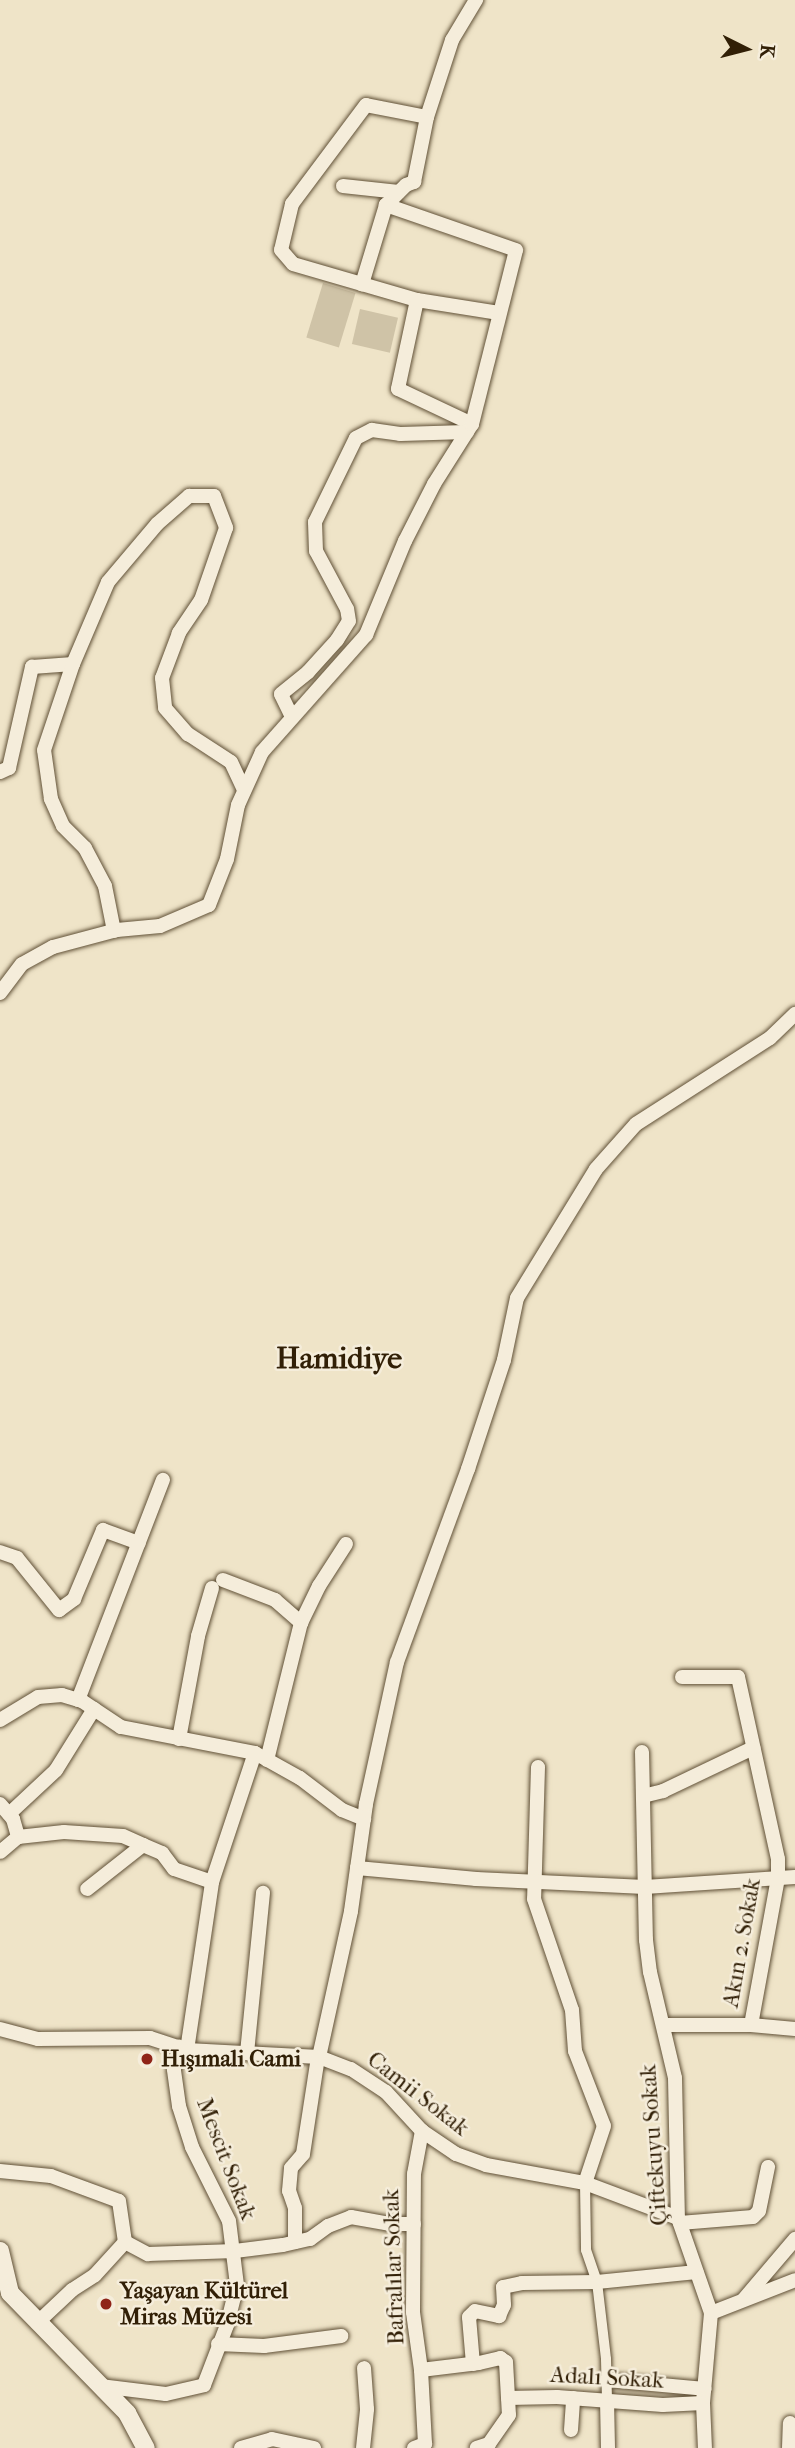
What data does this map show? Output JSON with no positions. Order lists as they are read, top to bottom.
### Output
{
  "streets": {
    "street": [
      "Akın 2. Sokak",
      "Camii Sokak",
      "Çiftekuyu Sokak",
      "Mescit Sokak",
      "Bafralılar Sokak",
      "Adalı Sokak"
    ]
  },
  "crossings": [
    ["Camii Sokak", "Çiftekuyu Sokak"],
    ["Camii Sokak", "Mescit Sokak"],
    ["Camii Sokak", "Bafralılar Sokak"],
    ["Çiftekuyu Sokak", "Adalı Sokak"]
  ],
  "districts": ["Hamidiye"],
  "places": ["Hışımali Cami", "Yaşayan Kültürel Miras Müzesi"],
  "north": "right"
}
